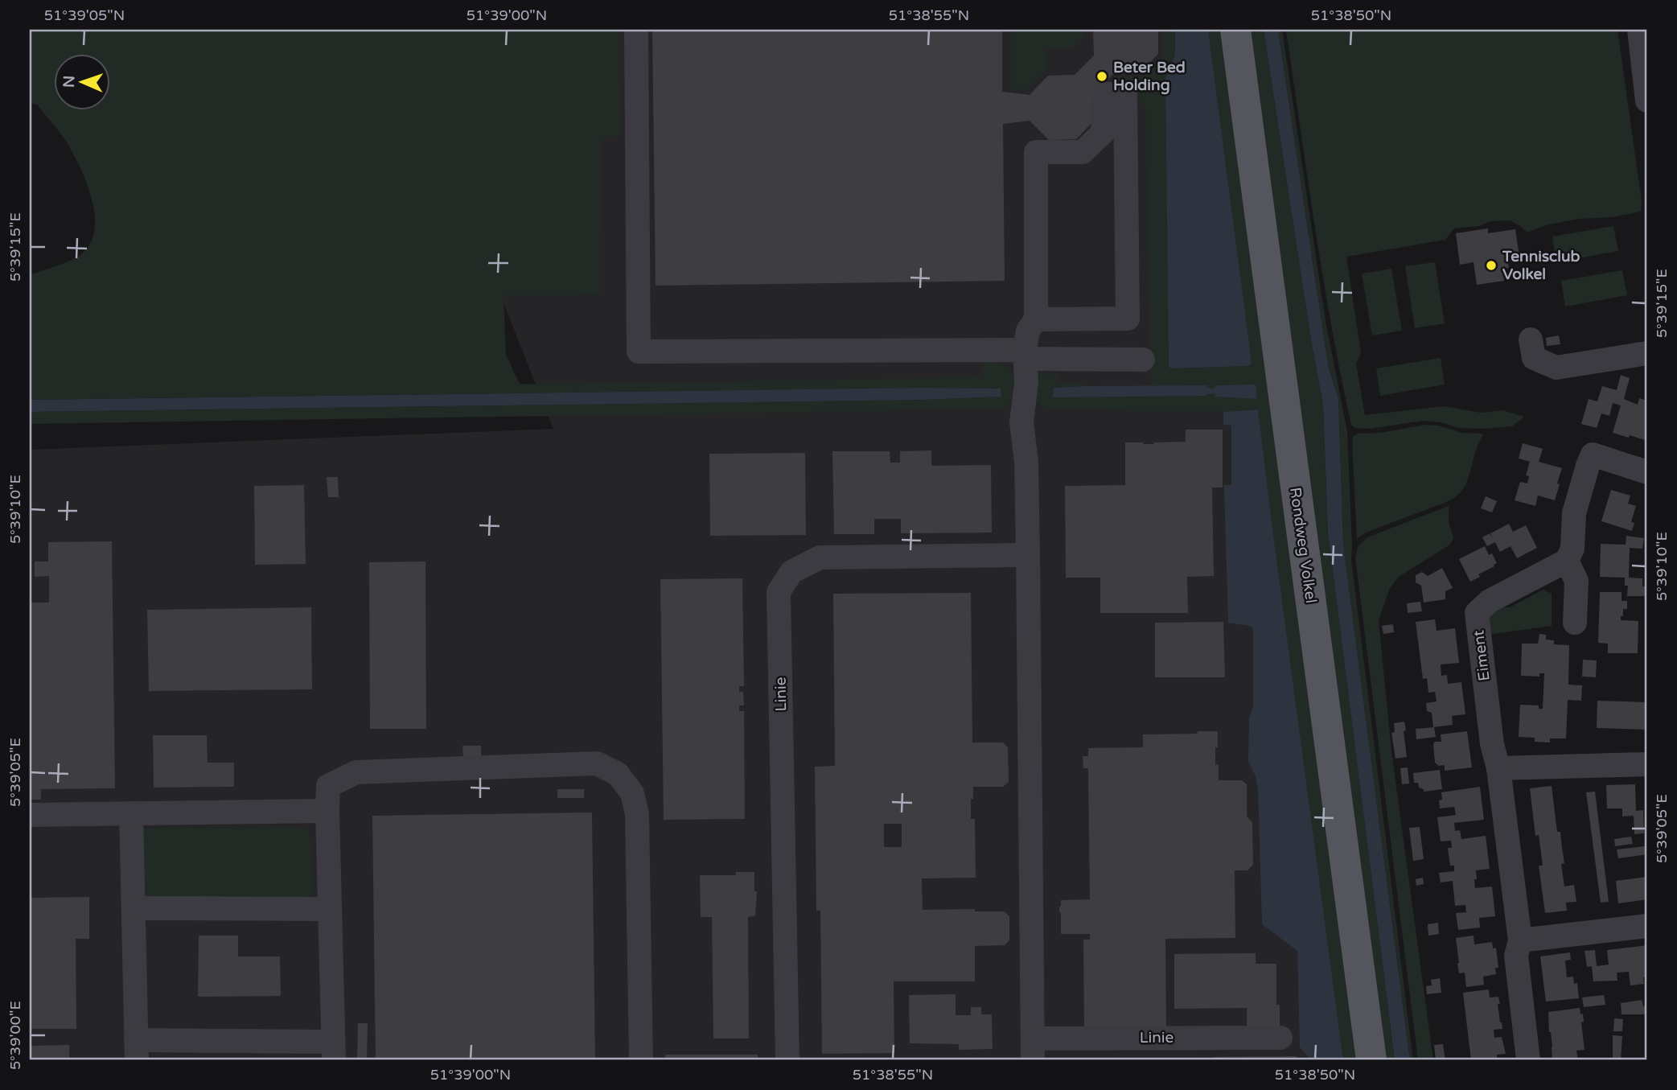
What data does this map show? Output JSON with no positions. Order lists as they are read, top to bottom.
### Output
{
  "streets": {
    "main road": ["Rondweg Volkel"],
    "street": ["Eiment", "Linie"]
  },
  "places": ["Beter Bed Holding", "Tennisclub Volkel"],
  "north": "left",
  "coordinates": [
    "51°39'05\"N",
    "51°39'00\"N",
    "51°38'55\"N",
    "51°38'50\"N",
    "5°39'15\"E",
    "5°39'10\"E",
    "5°39'05\"E",
    "5°39'00\"E"
  ]
}
